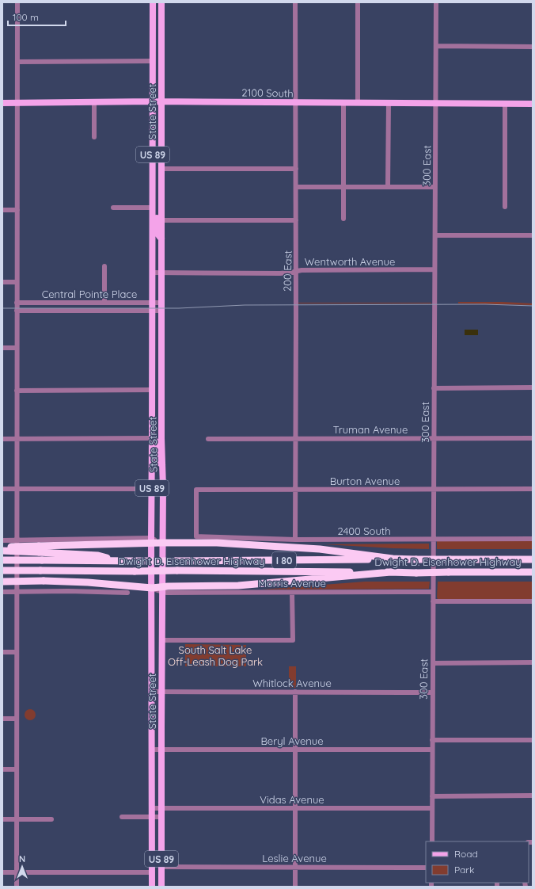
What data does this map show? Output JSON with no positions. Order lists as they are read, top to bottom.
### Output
{
  "streets": {
    "highway": ["I 80", "Dwight D. Eisenhower Highway"],
    "main road": ["2100 South", "State Street", "US 89"],
    "street": [
      "300 East",
      "Wentworth Avenue",
      "200 East",
      "Central Pointe Place",
      "Truman Avenue",
      "Burton Avenue",
      "2400 South",
      "Morris Avenue",
      "Whitlock Avenue",
      "Beryl Avenue",
      "Vidas Avenue",
      "Leslie Avenue"
    ]
  },
  "crossings": [
    ["2100 South", "State Street"],
    ["2100 South", "300 East"],
    ["2100 South", "200 East"],
    ["State Street", "Wentworth Avenue"],
    ["State Street", "Central Pointe Place"],
    ["State Street", "Morris Avenue"],
    ["State Street", "Whitlock Avenue"],
    ["State Street", "Beryl Avenue"],
    ["State Street", "Vidas Avenue"],
    ["State Street", "Leslie Avenue"],
    ["300 East", "Wentworth Avenue"],
    ["300 East", "Truman Avenue"],
    ["300 East", "Burton Avenue"],
    ["300 East", "2400 South"],
    ["300 East", "Morris Avenue"],
    ["300 East", "Whitlock Avenue"],
    ["300 East", "Beryl Avenue"],
    ["300 East", "Vidas Avenue"],
    ["Wentworth Avenue", "200 East"],
    ["200 East", "Truman Avenue"],
    ["200 East", "Burton Avenue"],
    ["200 East", "2400 South"],
    ["Burton Avenue", "2400 South"]
  ],
  "parks": ["South Salt Lake Off-Leash Dog Park"],
  "legend": ["Road", "Park"],
  "scale_bar": "100 m",
  "north": "top"
}
